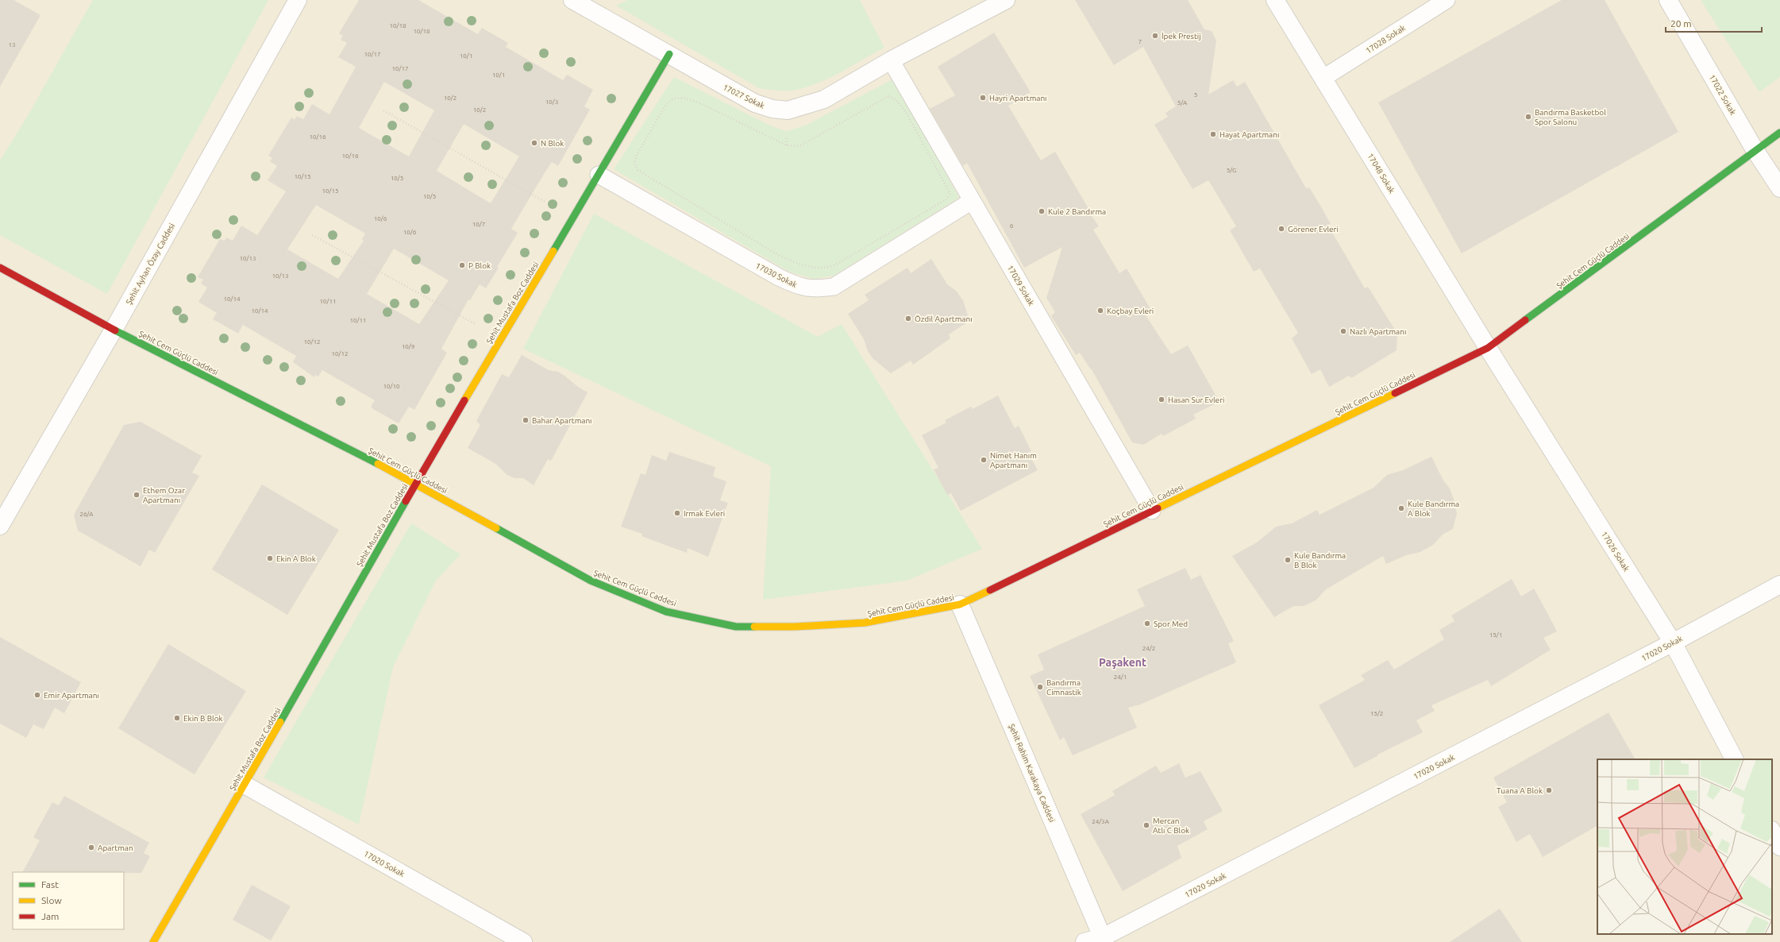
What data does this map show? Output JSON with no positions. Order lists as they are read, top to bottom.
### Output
{
  "streets": {
    "street": [
      "17022 Sokak",
      "17027 Sokak",
      "17048 Sokak",
      "Şehit Cem Güçlü Caddesi",
      "Şehit Ayhan Özay Caddesi",
      "Şehit Mustafa Boz Caddesi",
      "17026 Sokak",
      "17020 Sokak",
      "Şehit Rahim Karakaya Caddesi"
    ],
    "lane": ["17028 Sokak", "17030 Sokak", "17029 Sokak"]
  },
  "crossings": [
    ["17028 Sokak", "17048 Sokak"],
    ["17022 Sokak", "Şehit Cem Güçlü Caddesi"],
    ["17027 Sokak", "17029 Sokak"],
    ["17027 Sokak", "Şehit Mustafa Boz Caddesi"],
    ["17048 Sokak", "Şehit Cem Güçlü Caddesi"],
    ["17048 Sokak", "17026 Sokak"],
    ["Şehit Cem Güçlü Caddesi", "Şehit Ayhan Özay Caddesi"],
    ["Şehit Cem Güçlü Caddesi", "17029 Sokak"],
    ["Şehit Cem Güçlü Caddesi", "Şehit Mustafa Boz Caddesi"],
    ["Şehit Cem Güçlü Caddesi", "17026 Sokak"],
    ["Şehit Cem Güçlü Caddesi", "Şehit Rahim Karakaya Caddesi"],
    ["17030 Sokak", "17029 Sokak"],
    ["17030 Sokak", "Şehit Mustafa Boz Caddesi"],
    ["Şehit Mustafa Boz Caddesi", "17020 Sokak"],
    ["17026 Sokak", "17020 Sokak"],
    ["17020 Sokak", "Şehit Rahim Karakaya Caddesi"]
  ],
  "districts": ["Paşakent"],
  "places": [
    "İpek Prestij",
    "Hayri Apartmanı",
    "Bandırma Basketbol Spor Salonu",
    "Hayat Apartmanı",
    "N Blok",
    "Kule 2 Bandırma",
    "Görener Evleri",
    "P Blok",
    "Koçbay Evleri",
    "Özdil Apartmanı",
    "Nazlı Apartmanı",
    "Hasan Sur Evleri",
    "Bahar Apartmanı",
    "Nimet Hanım Apartmanı",
    "Ethem Ozar Apartmanı",
    "Kule Bandırma A Blok",
    "Irmak Evleri",
    "Ekin A Blok",
    "Kule Bandırma B Blok",
    "Spor Med",
    "Bandırma Cimnastik",
    "Emir Apartmanı",
    "Ekin B Blok",
    "Tuana A Blok",
    "Mercan Atlı C Blok",
    "Apartman"
  ],
  "house_numbers": [
    "10/18",
    "10/18",
    "7",
    "13",
    "10/17",
    "10/1",
    "10/17",
    "10/1",
    "5",
    "10/2",
    "10/3",
    "5/A",
    "10/2",
    "10/16",
    "10/16",
    "5/G",
    "10/15",
    "10/5",
    "10/15",
    "10/5",
    "10/6",
    "10/7",
    "6",
    "10/6",
    "10/13",
    "10/13",
    "10/14",
    "10/11",
    "10/14",
    "10/11",
    "10/12",
    "10/9",
    "10/12",
    "10/10",
    "26/A",
    "15/1",
    "24/2",
    "24/1",
    "15/2",
    "24/3A"
  ],
  "legend": ["Fast", "Slow", "Jam"],
  "scale_bar": "20 m"
}
